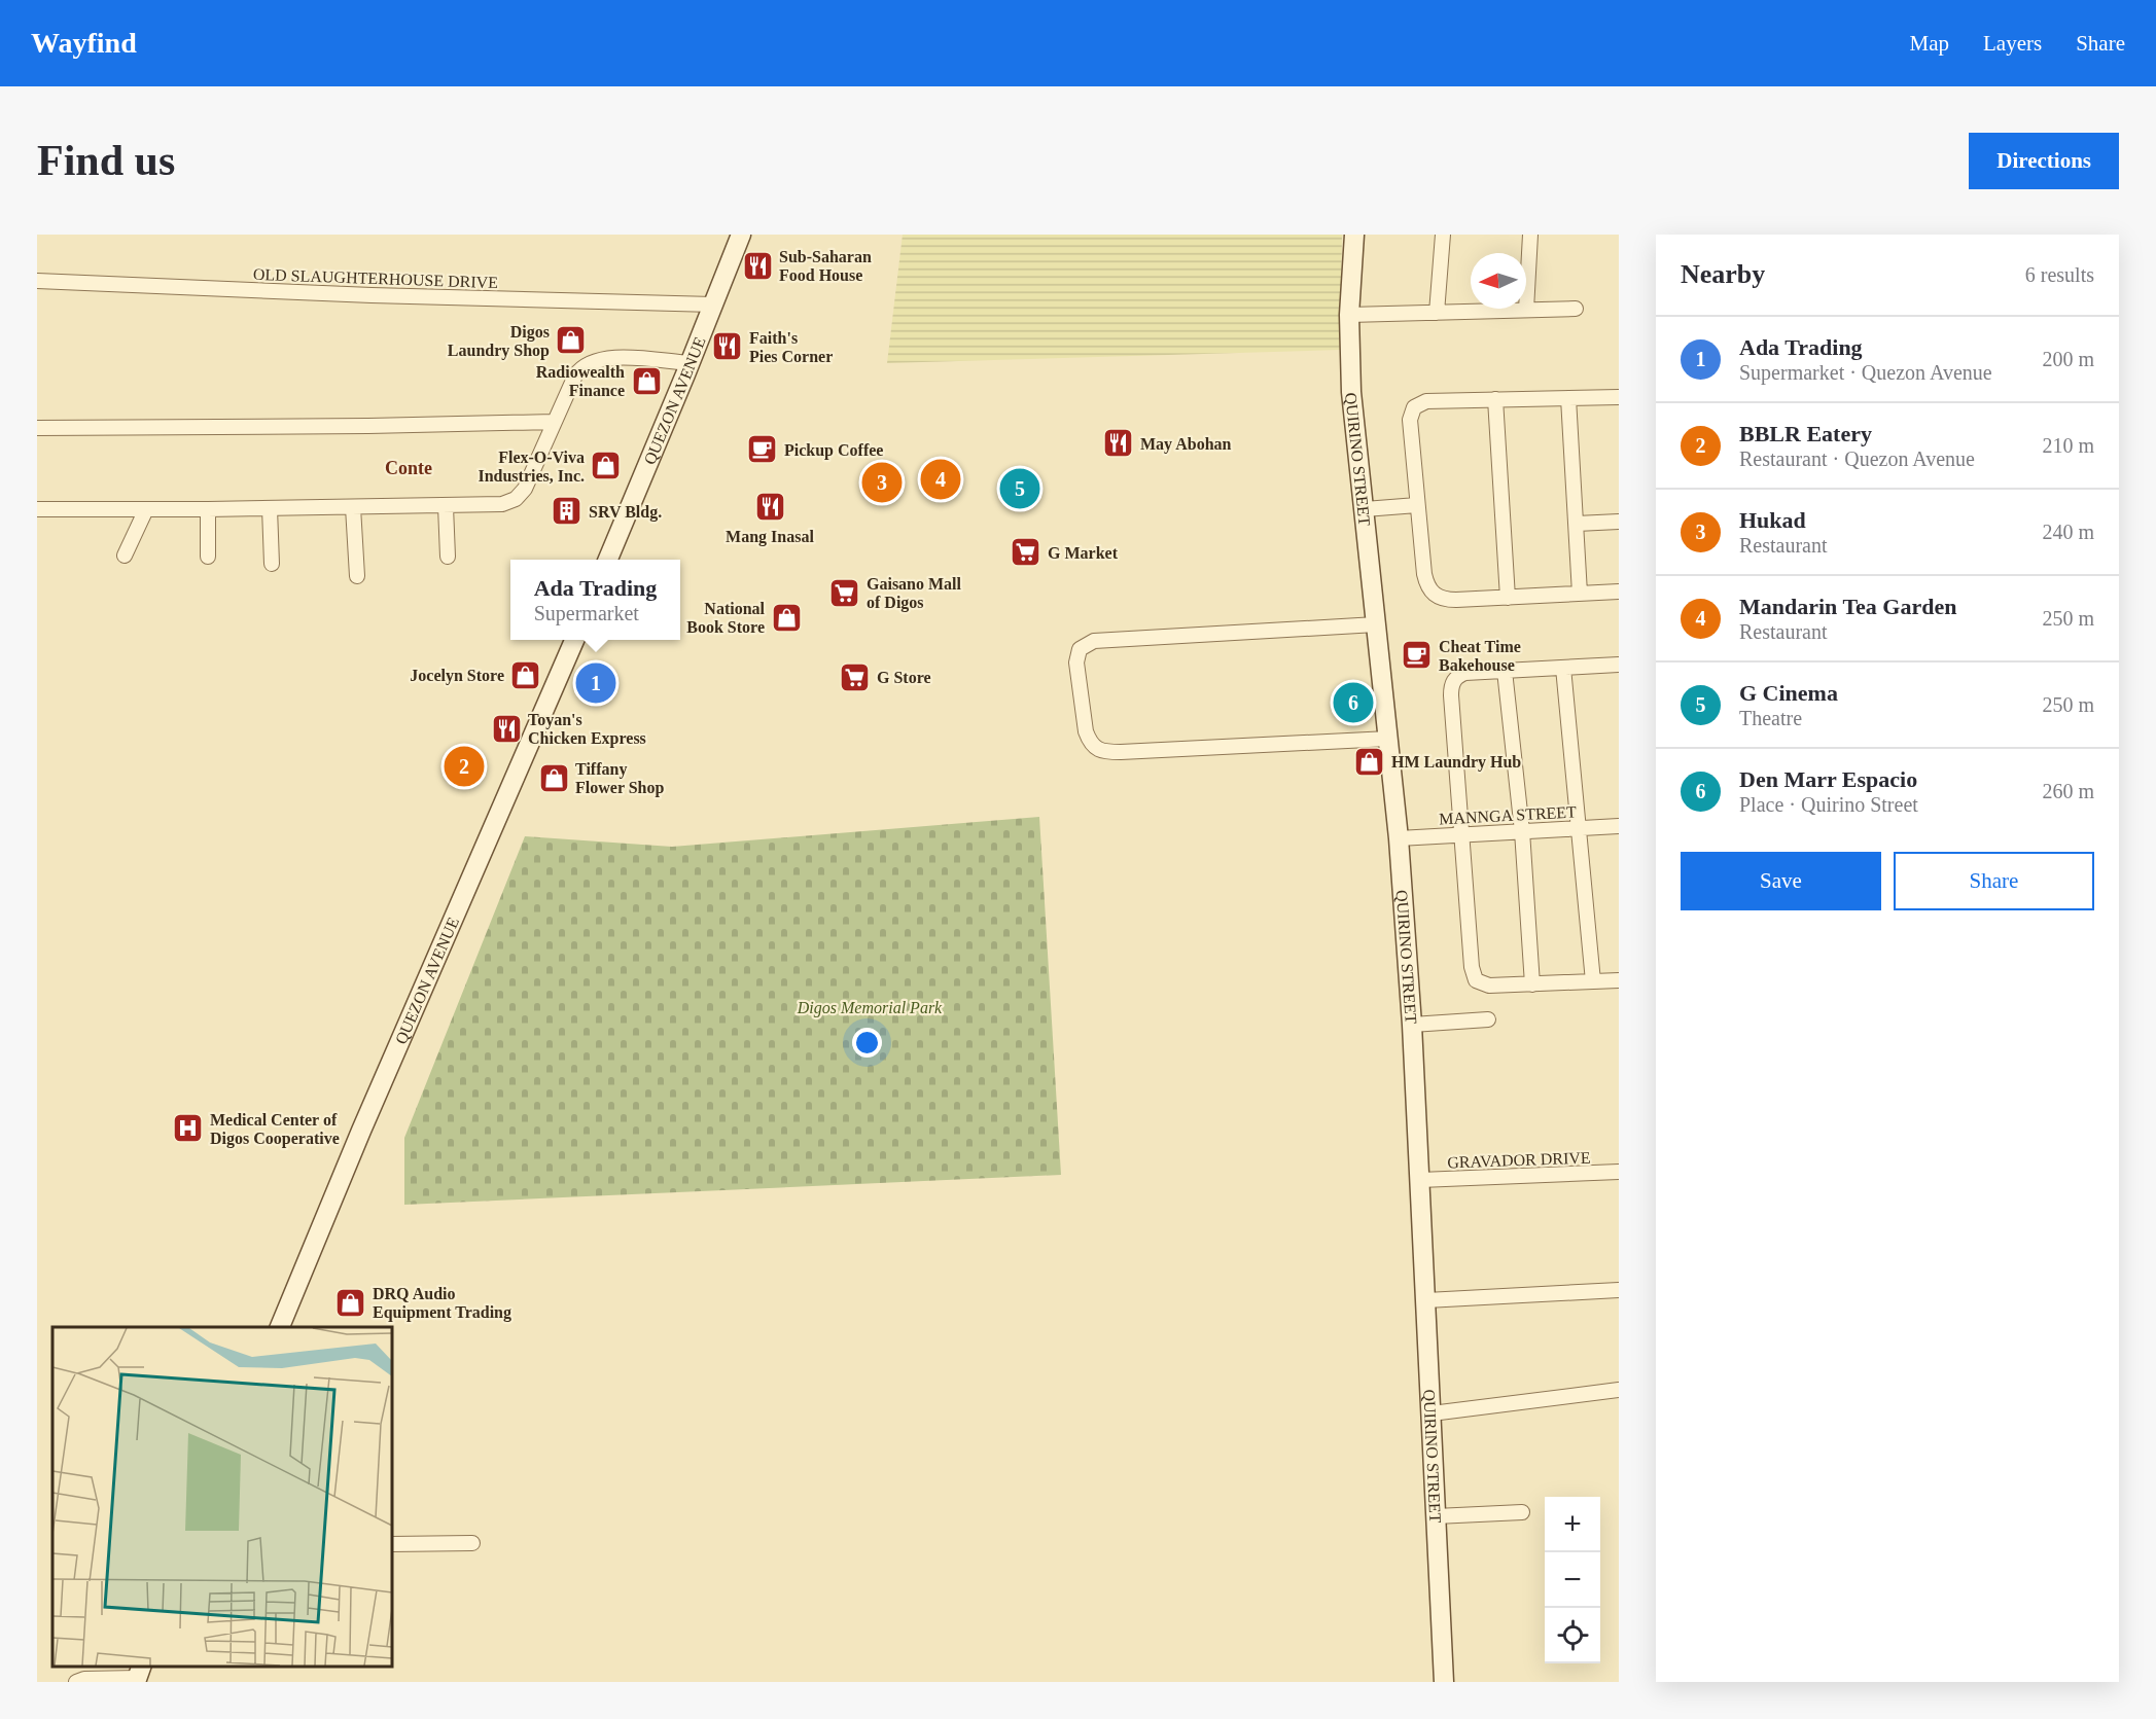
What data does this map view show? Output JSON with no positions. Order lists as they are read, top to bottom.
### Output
{
  "streets": {
    "street": [
      "OLD SLAUGHTERHOUSE DRIVE",
      "QUEZON AVENUE",
      "QUIRINO STREET",
      "MANNGA STREET",
      "GRAVADOR DRIVE"
    ]
  },
  "crossings": [
    ["OLD SLAUGHTERHOUSE DRIVE", "QUEZON AVENUE"],
    ["QUIRINO STREET", "MANNGA STREET"],
    ["QUIRINO STREET", "GRAVADOR DRIVE"]
  ],
  "districts": ["Conte"],
  "parks": ["Digos Memorial Park"],
  "places": {
    "restaurant": [
      "Sub-Saharan Food House",
      "Faith's Pies Corner",
      "May Abohan",
      "Mang Inasal",
      "Toyan's Chicken Express"
    ],
    "shop": [
      "Digos Laundry Shop",
      "Radiowealth Finance",
      "Flex-O-Viva Industries, Inc.",
      "National Book Store",
      "Jocelyn Store",
      "HM Laundry Hub",
      "Tiffany Flower Shop",
      "DRQ Audio Equipment Trading"
    ],
    "cafe": ["Pickup Coffee", "Cheat Time Bakehouse"],
    "building": ["SRV Bldg."],
    "supermarket": ["G Market", "Gaisano Mall of Digos", "G Store"],
    "hospital": ["Medical Center of Digos Cooperative"]
  },
  "north": "left",
  "page": {
    "header": "Wayfind",
    "nav": ["Map", "Layers", "Share"],
    "buttons": [
      "Directions",
      ["Save", "Share"]
    ],
    "title": "Find us",
    "heading": ["Nearby", "6 results"],
    "list": [
      {
        "mark": "1",
        "name": "Ada Trading",
        "note": "Supermarket · Quezon Avenue",
        "value": "200 m"
      },
      {
        "mark": "2",
        "name": "BBLR Eatery",
        "note": "Restaurant · Quezon Avenue",
        "value": "210 m"
      },
      {
        "mark": "3",
        "name": "Hukad",
        "note": "Restaurant",
        "value": "240 m"
      },
      {
        "mark": "4",
        "name": "Mandarin Tea Garden",
        "note": "Restaurant",
        "value": "250 m"
      },
      {
        "mark": "5",
        "name": "G Cinema",
        "note": "Theatre",
        "value": "250 m"
      },
      {
        "mark": "6",
        "name": "Den Marr Espacio",
        "note": "Place · Quirino Street",
        "value": "260 m"
      }
    ],
    "pins": [
      "4",
      "3",
      "5",
      "1",
      "6",
      "2"
    ],
    "popup": ["Ada Trading", "Supermarket"],
    "map_buttons": ["+", "−"]
  }
}
